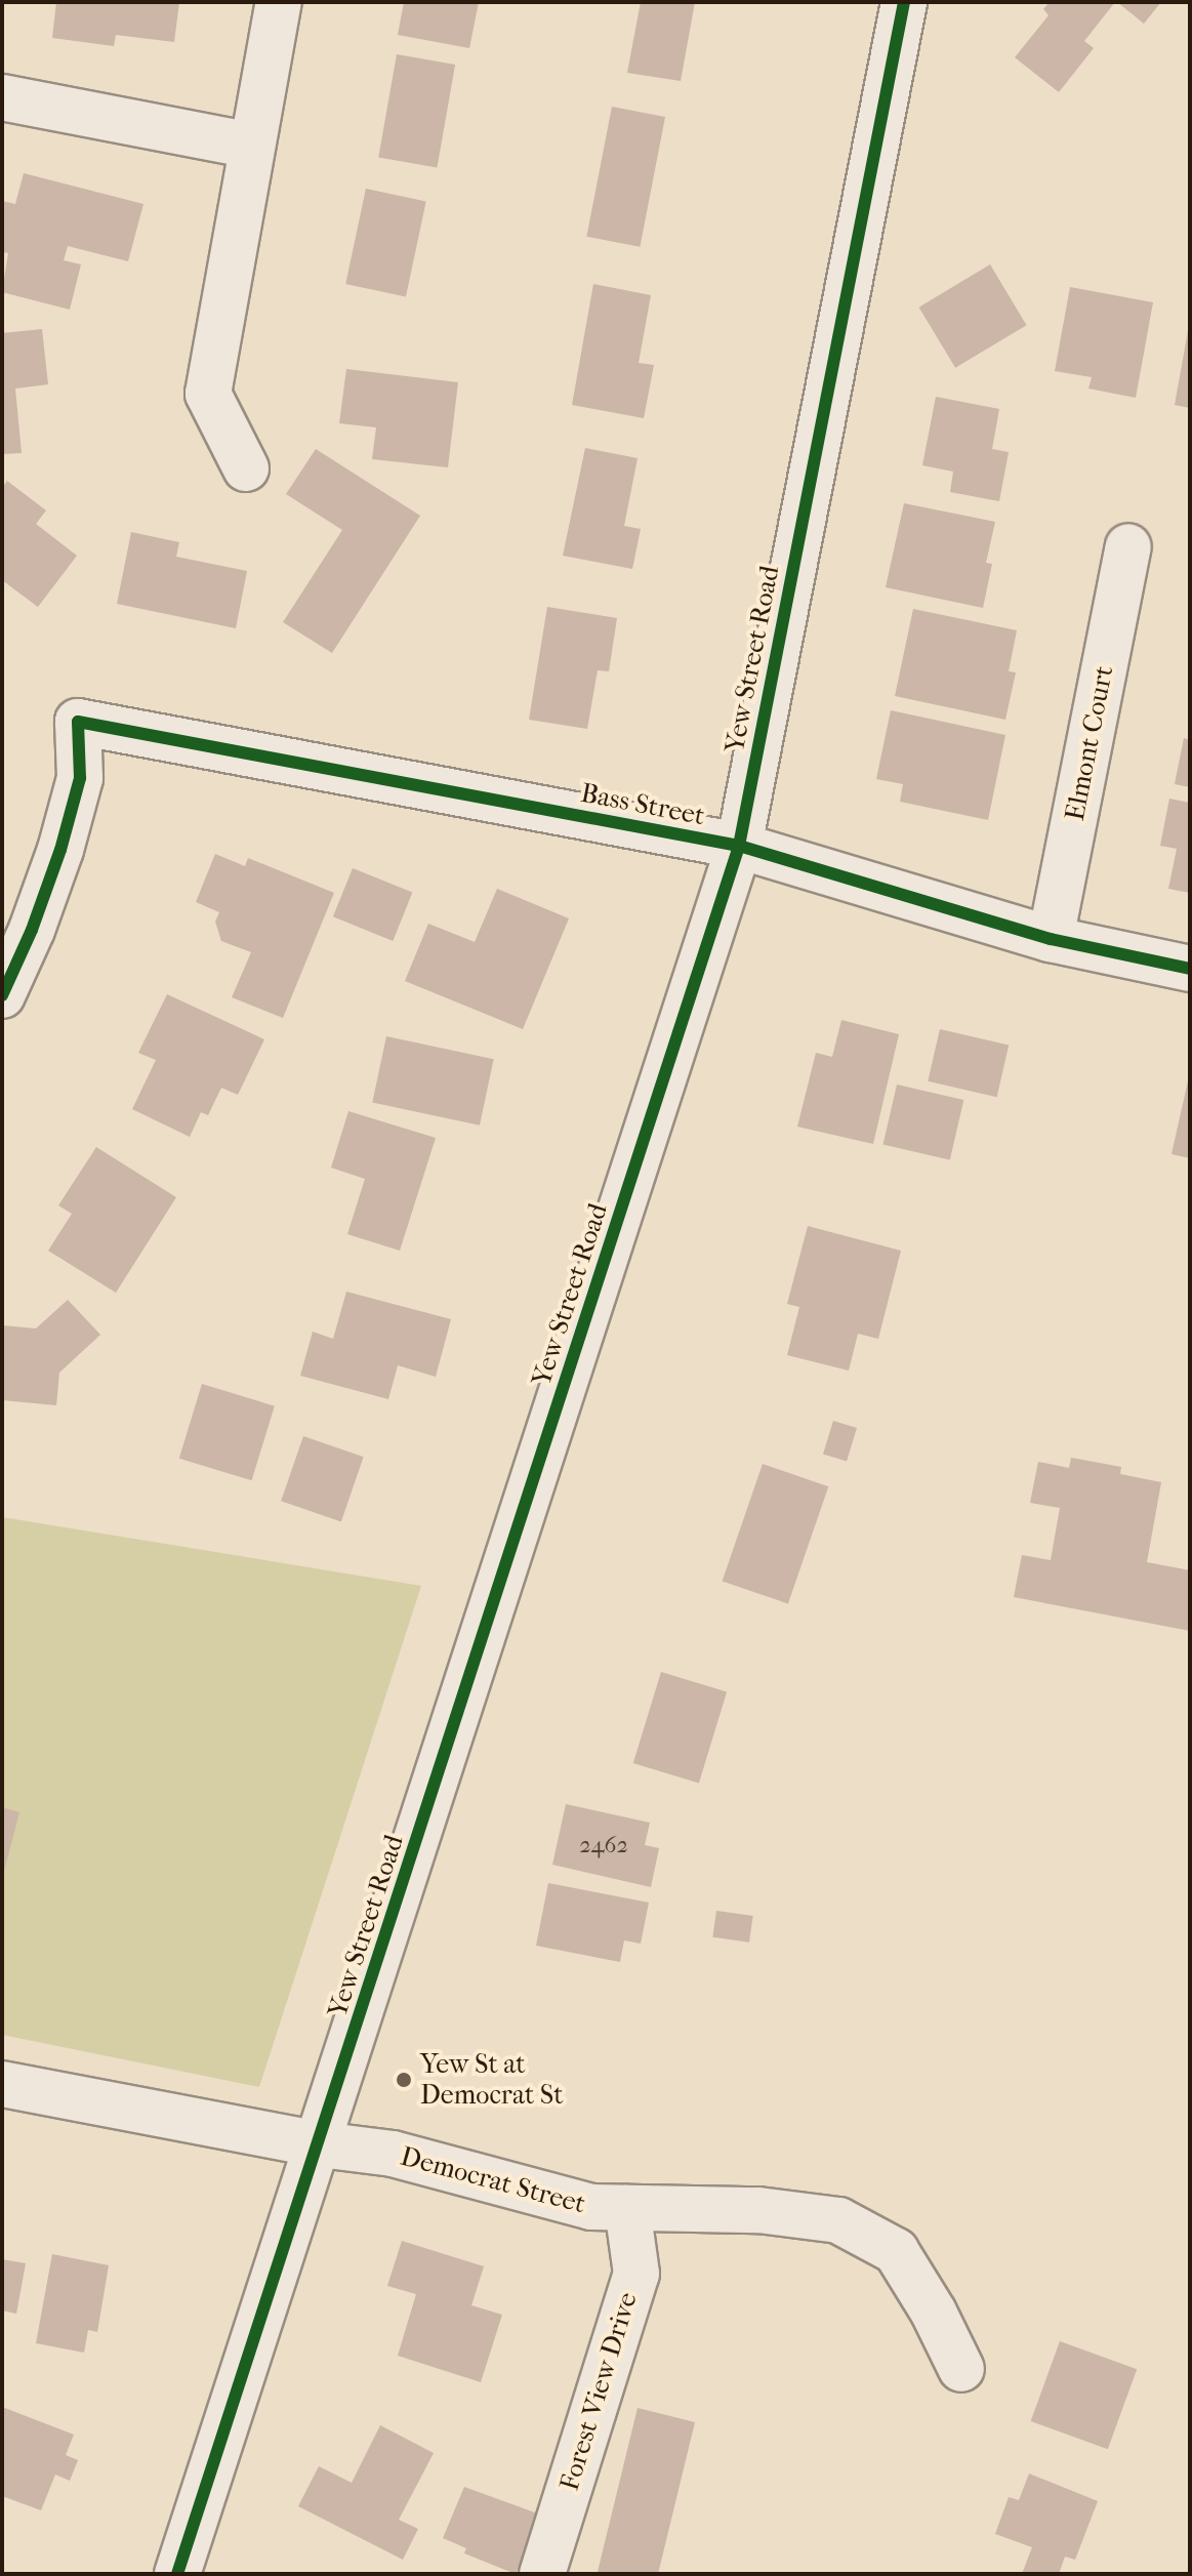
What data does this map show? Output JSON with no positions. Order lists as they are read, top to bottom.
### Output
{
  "streets": {
    "street": [
      "Yew Street Road",
      "Elmont Court",
      "Bass Street",
      "Democrat Street",
      "Forest View Drive"
    ]
  },
  "crossings": [
    ["Yew Street Road", "Bass Street"],
    ["Yew Street Road", "Democrat Street"],
    ["Elmont Court", "Bass Street"],
    ["Democrat Street", "Forest View Drive"]
  ],
  "places": ["Yew St at Democrat St"],
  "house_numbers": ["2462"]
}
